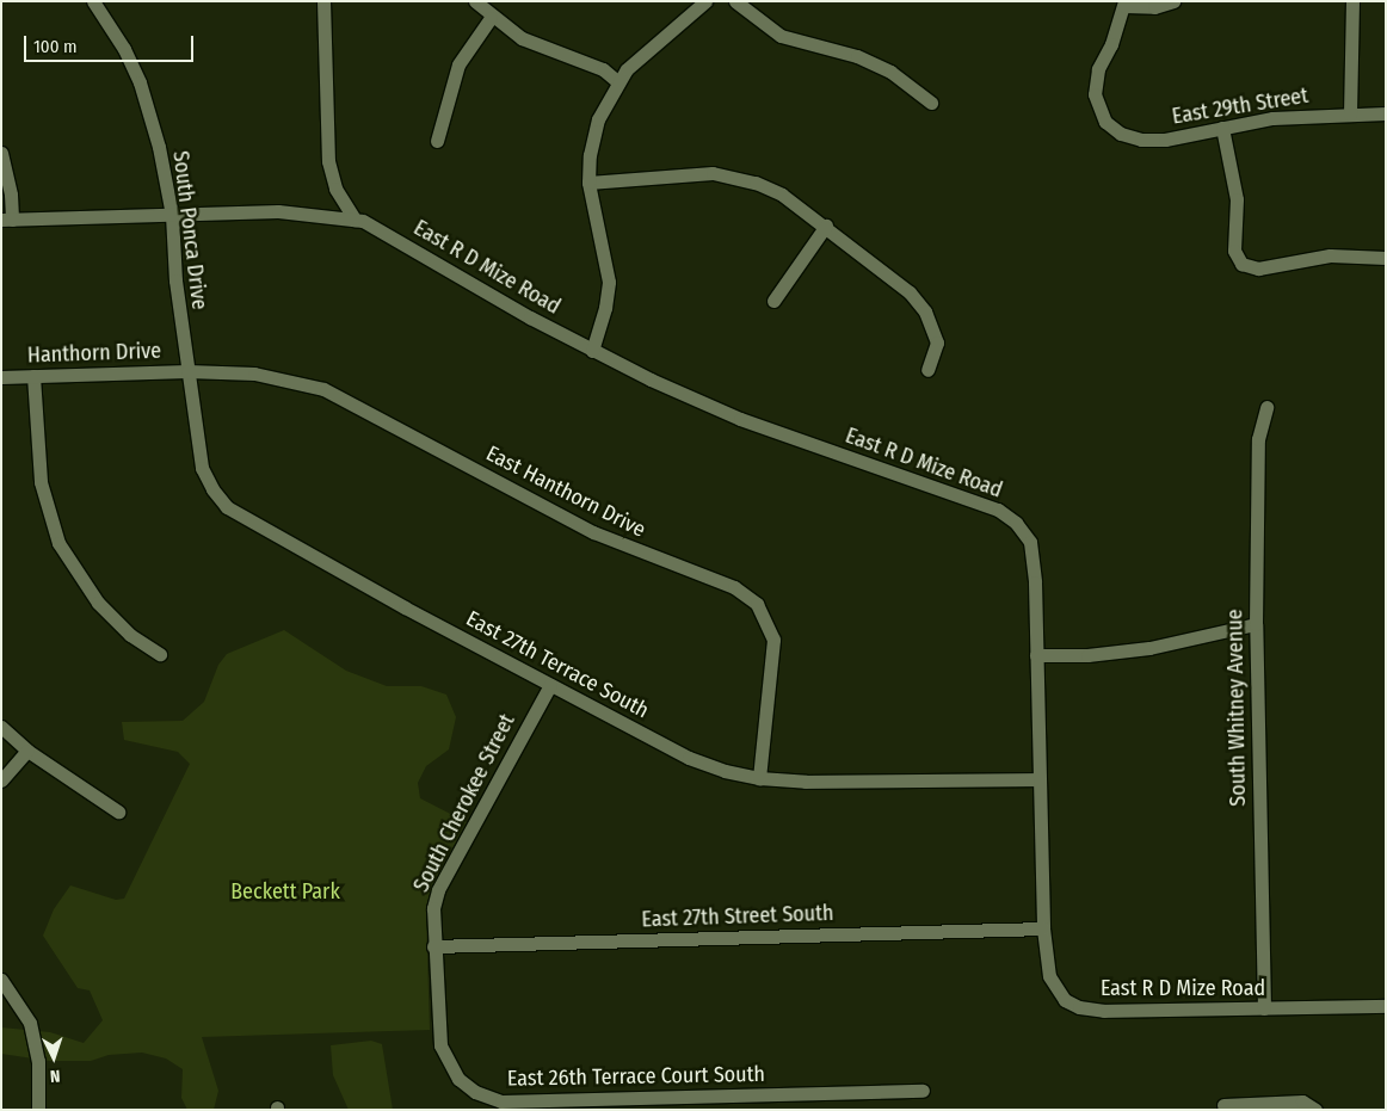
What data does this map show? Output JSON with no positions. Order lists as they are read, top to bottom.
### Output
{
  "streets": {
    "street": [
      "East 29th Street",
      "South Ponca Drive",
      "East R D Mize Road",
      "Hanthorn Drive",
      "East Hanthorn Drive",
      "East 27th Terrace South",
      "South Whitney Avenue",
      "South Cherokee Street",
      "East 27th Street South",
      "East 26th Terrace Court South"
    ]
  },
  "crossings": [
    ["South Ponca Drive", "Hanthorn Drive"],
    ["South Ponca Drive", "East Hanthorn Drive"],
    ["South Ponca Drive", "East 27th Terrace South"],
    ["East R D Mize Road", "East 27th Terrace South"],
    ["East R D Mize Road", "South Whitney Avenue"],
    ["East R D Mize Road", "East 27th Street South"],
    ["Hanthorn Drive", "East Hanthorn Drive"],
    ["Hanthorn Drive", "East 27th Terrace South"],
    ["East Hanthorn Drive", "East 27th Terrace South"],
    ["East 27th Terrace South", "South Cherokee Street"],
    ["South Cherokee Street", "East 27th Street South"],
    ["South Cherokee Street", "East 26th Terrace Court South"],
    ["East 27th Street South", "East 26th Terrace Court South"]
  ],
  "parks": ["Beckett Park"],
  "scale_bar": "100 m",
  "north": "bottom"
}
